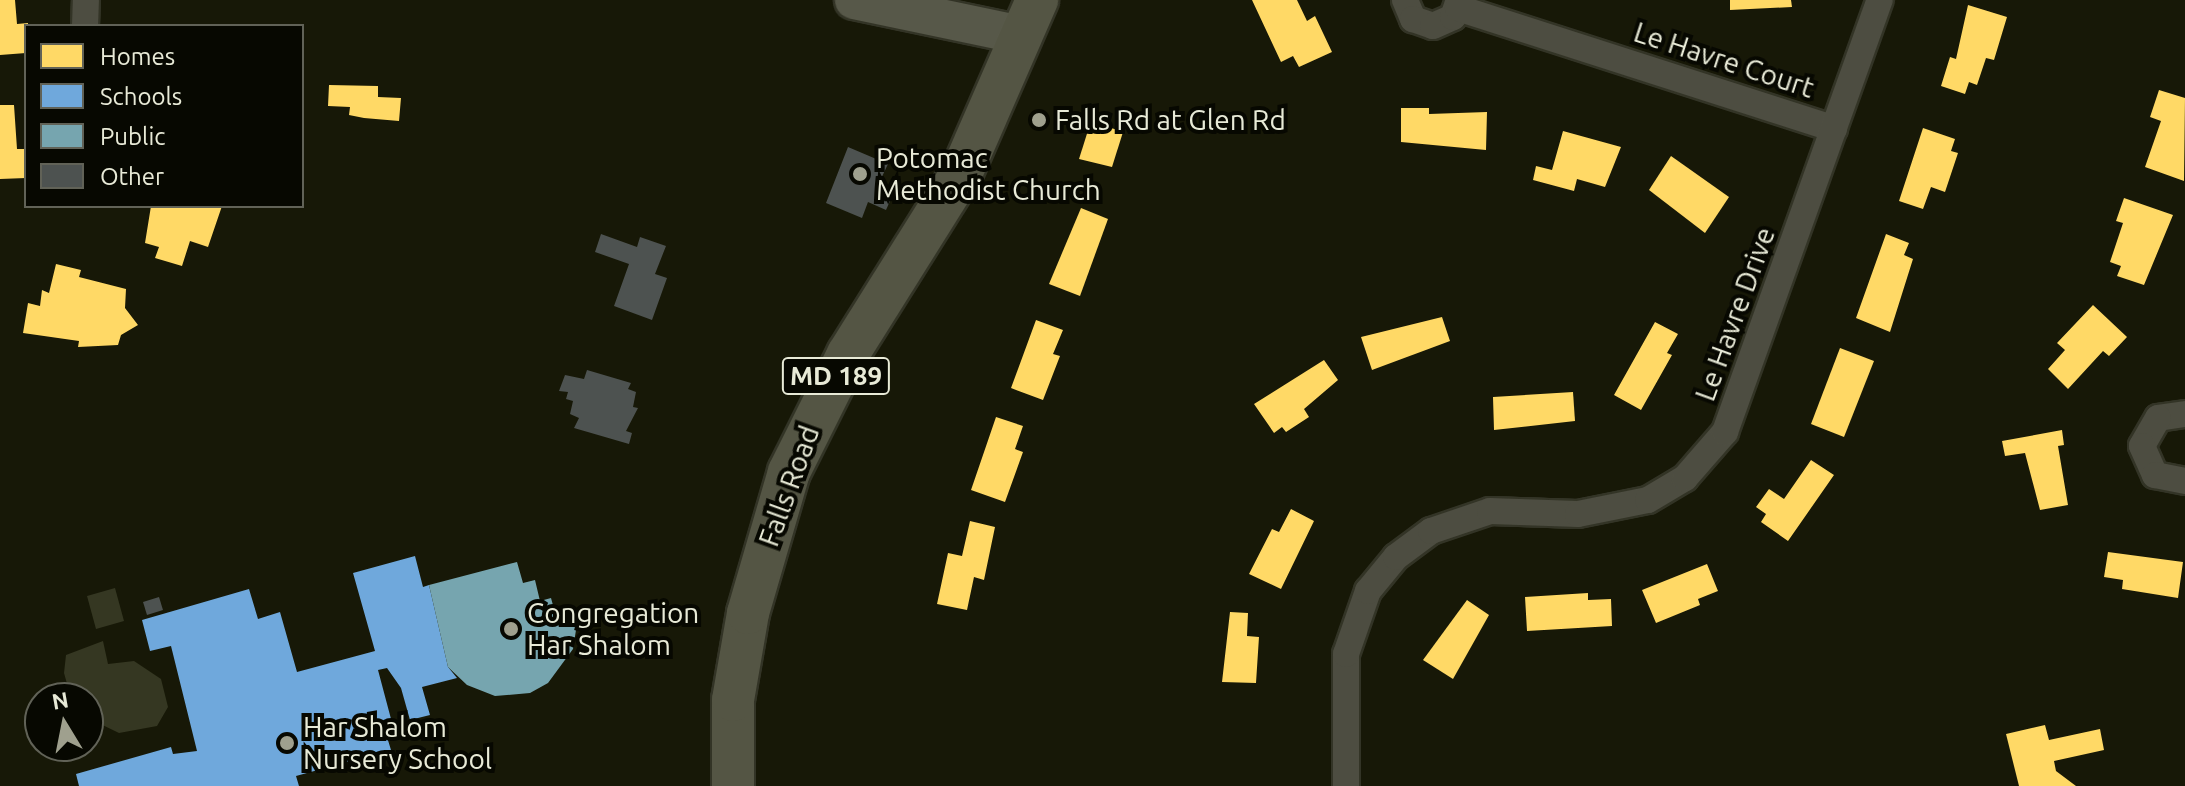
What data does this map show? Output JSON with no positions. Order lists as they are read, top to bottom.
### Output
{
  "streets": {
    "main road": ["MD 189", "Falls Road"],
    "street": ["Le Havre Court", "Le Havre Drive"]
  },
  "crossings": [
    ["Le Havre Court", "Le Havre Drive"]
  ],
  "places": [
    "Falls Rd at Glen Rd",
    "Potomac Methodist Church",
    "Congregation Har Shalom",
    "Har Shalom Nursery School"
  ],
  "legend": [
    "Homes",
    "Schools",
    "Public",
    "Other"
  ],
  "north": "top"
}
